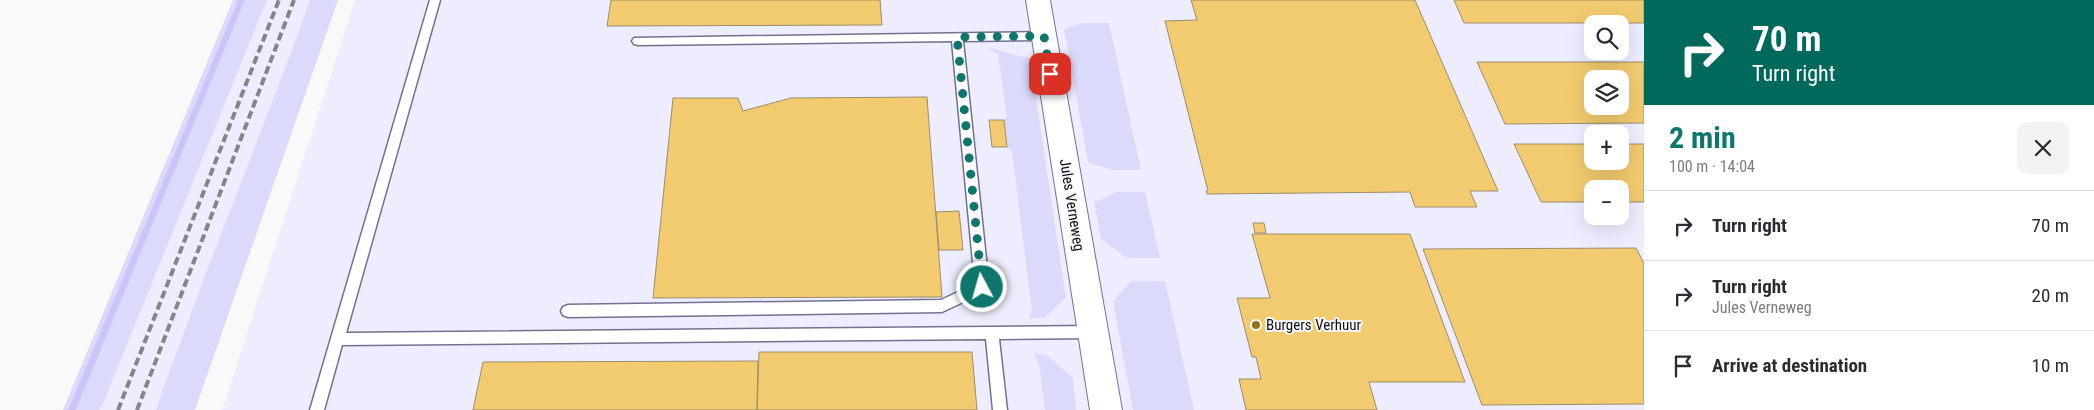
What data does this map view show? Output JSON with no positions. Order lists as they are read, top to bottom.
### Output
{
  "streets": {
    "street": ["Jules Verneweg"]
  },
  "places": ["Burgers Verhuur"],
  "page": {
    "turn": ["70 m", "Turn right"],
    "map_buttons": ["+", "−"],
    "heading": ["2 min", "100 m · 14:04"],
    "list": [
      {
        "name": "Turn right",
        "value": "70 m"
      },
      {
        "name": "Turn right",
        "note": "Jules Verneweg",
        "value": "20 m"
      },
      {
        "name": "Arrive at destination",
        "value": "10 m"
      }
    ]
  }
}
